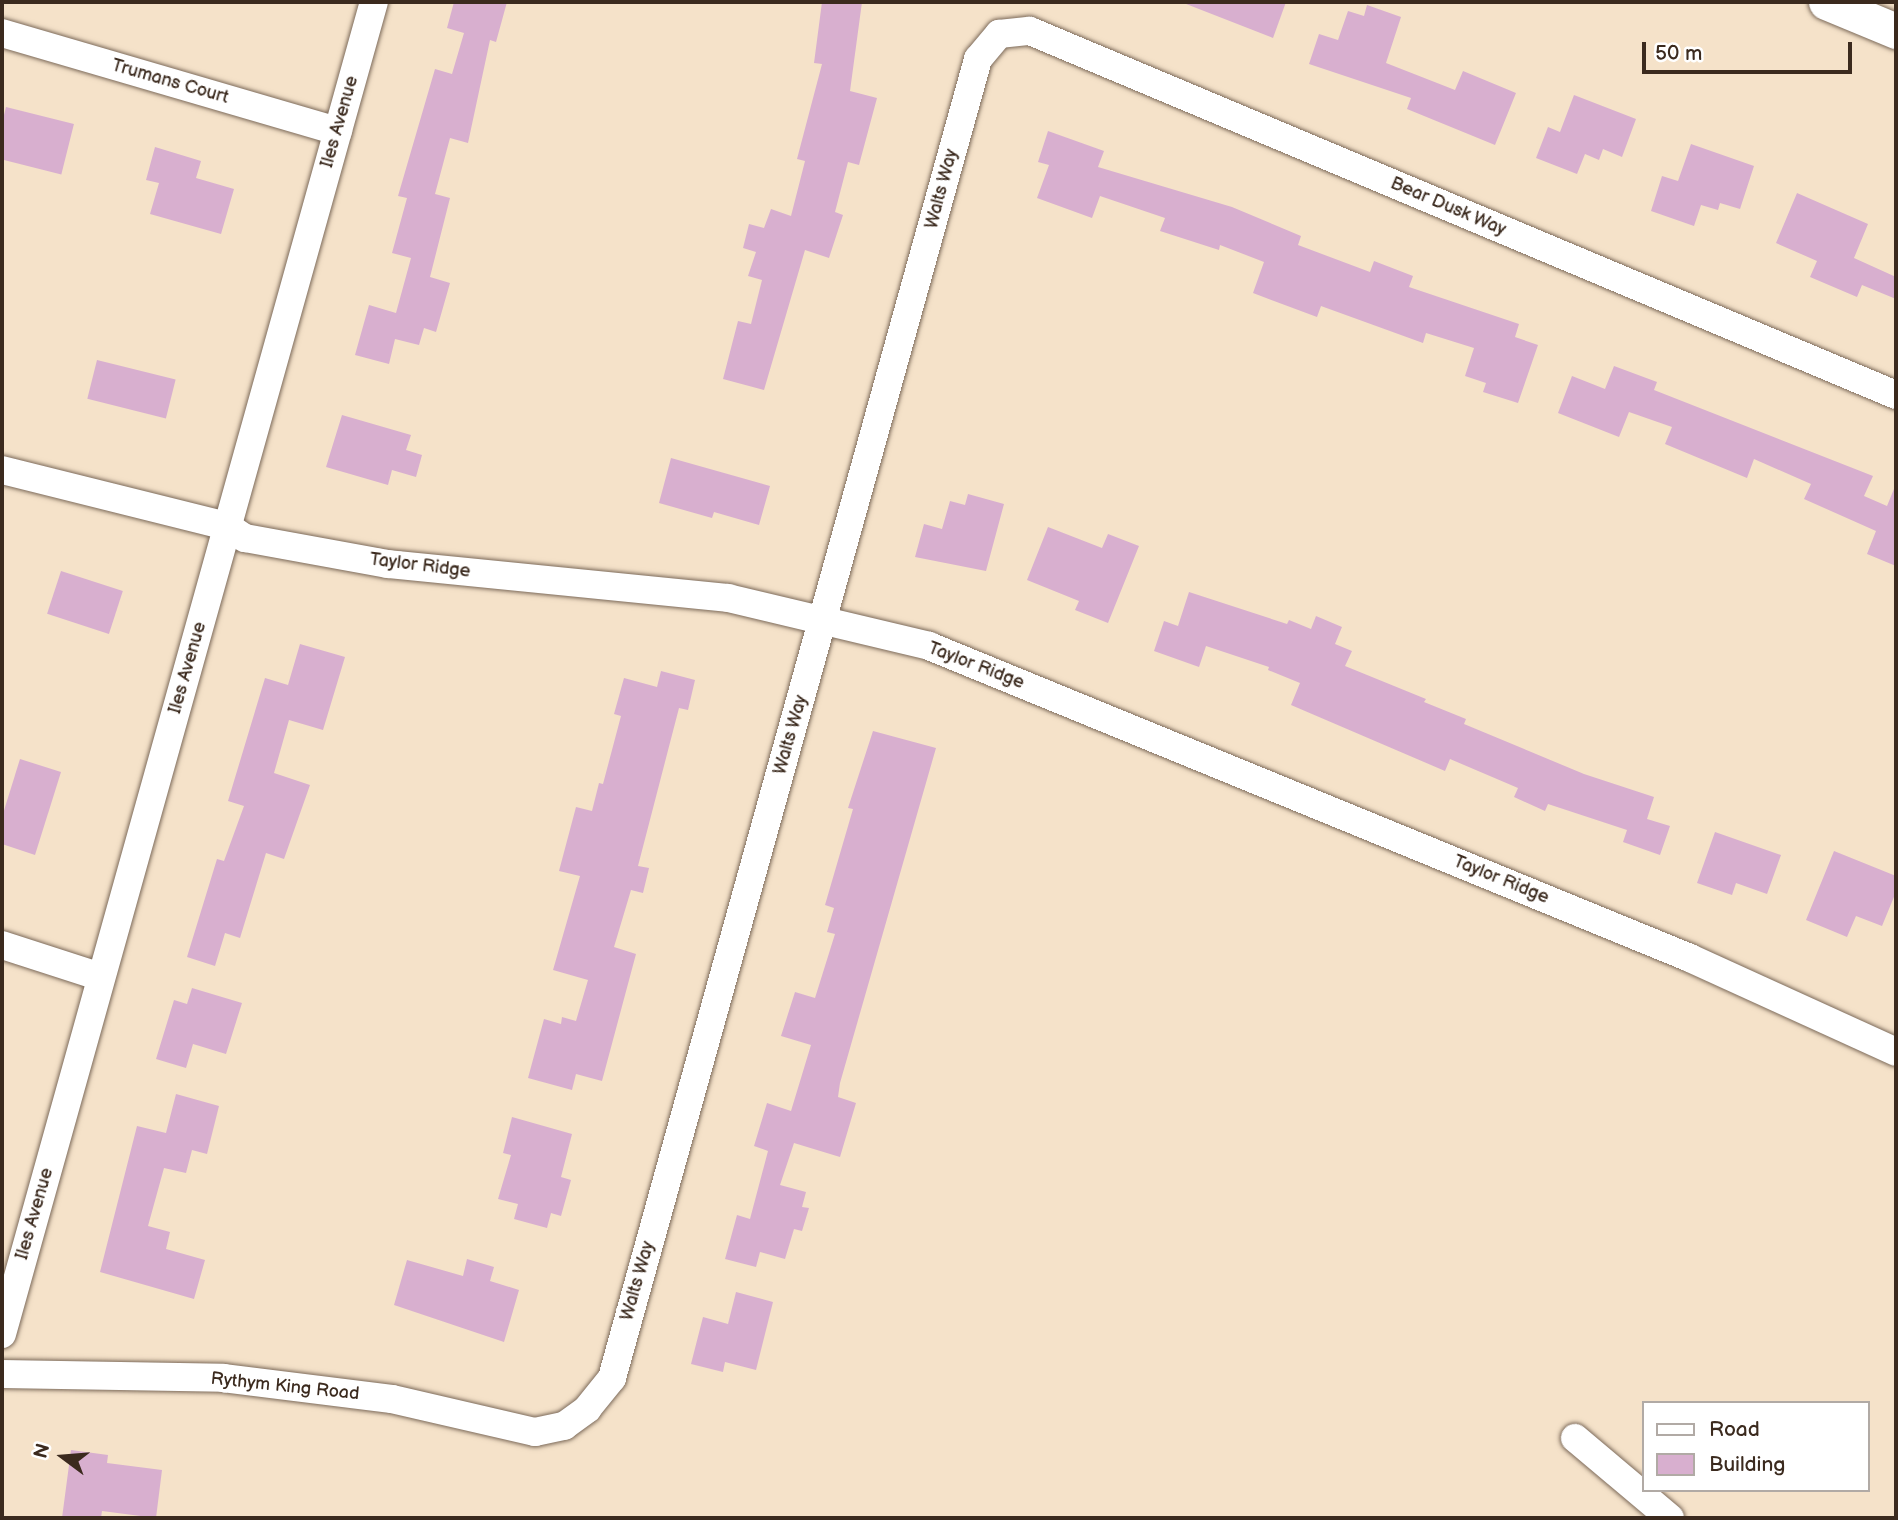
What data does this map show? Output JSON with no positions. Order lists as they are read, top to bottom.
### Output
{
  "streets": {
    "street": [
      "Trumans Court",
      "Iles Avenue",
      "Walts Way",
      "Bear Dusk Way",
      "Taylor Ridge",
      "Rythym King Road"
    ]
  },
  "crossings": [
    ["Trumans Court", "Iles Avenue"],
    ["Iles Avenue", "Taylor Ridge"],
    ["Walts Way", "Bear Dusk Way"],
    ["Walts Way", "Taylor Ridge"],
    ["Walts Way", "Rythym King Road"]
  ],
  "legend": ["Road", "Building"],
  "scale_bar": "50 m",
  "north": "left"
}
